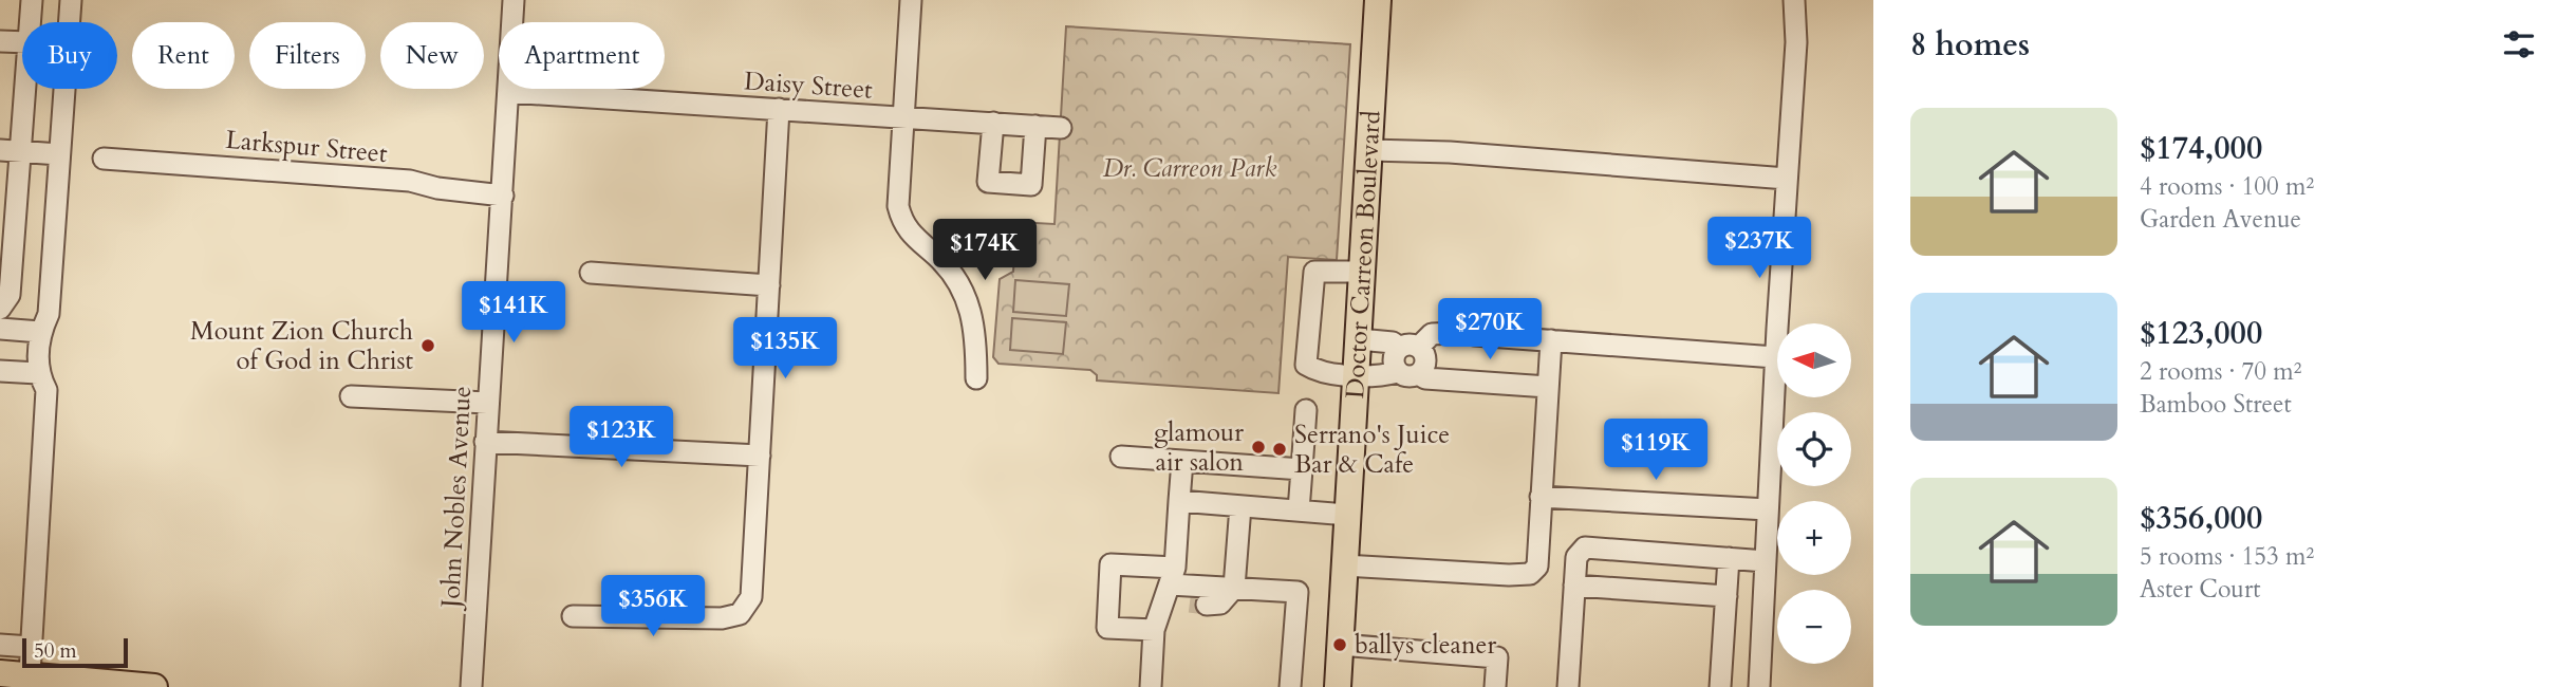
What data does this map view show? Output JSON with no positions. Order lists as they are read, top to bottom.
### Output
{
  "streets": {
    "main road": ["Doctor Carreon Boulevard"],
    "street": ["Daisy Street", "Larkspur Street", "John Nobles Avenue"]
  },
  "crossings": [
    ["Daisy Street", "John Nobles Avenue"],
    ["Larkspur Street", "John Nobles Avenue"]
  ],
  "parks": ["Dr. Carreon Park"],
  "places": [
    "Mount Zion Church of God in Christ",
    "glamour air salon",
    "Serrano's Juice Bar & Cafe",
    "ballys cleaner"
  ],
  "scale_bar": "50 m",
  "north": "left",
  "page": {
    "heading": "8 homes",
    "chip": [
      "Buy",
      "Rent",
      "Filters",
      "New",
      "Apartment"
    ],
    "list": [
      {
        "name": "$174,000",
        "note": "4 rooms · 100 m² · Garden Avenue"
      },
      {
        "name": "$123,000",
        "note": "2 rooms · 70 m² · Bamboo Street"
      },
      {
        "name": "$356,000",
        "note": "5 rooms · 153 m² · Aster Court"
      }
    ],
    "price": [
      "$237K",
      "$174K",
      "$141K",
      "$270K",
      "$135K",
      "$123K",
      "$119K",
      "$356K"
    ],
    "map_buttons": ["+", "−"],
    "scale": "50 m"
  }
}
